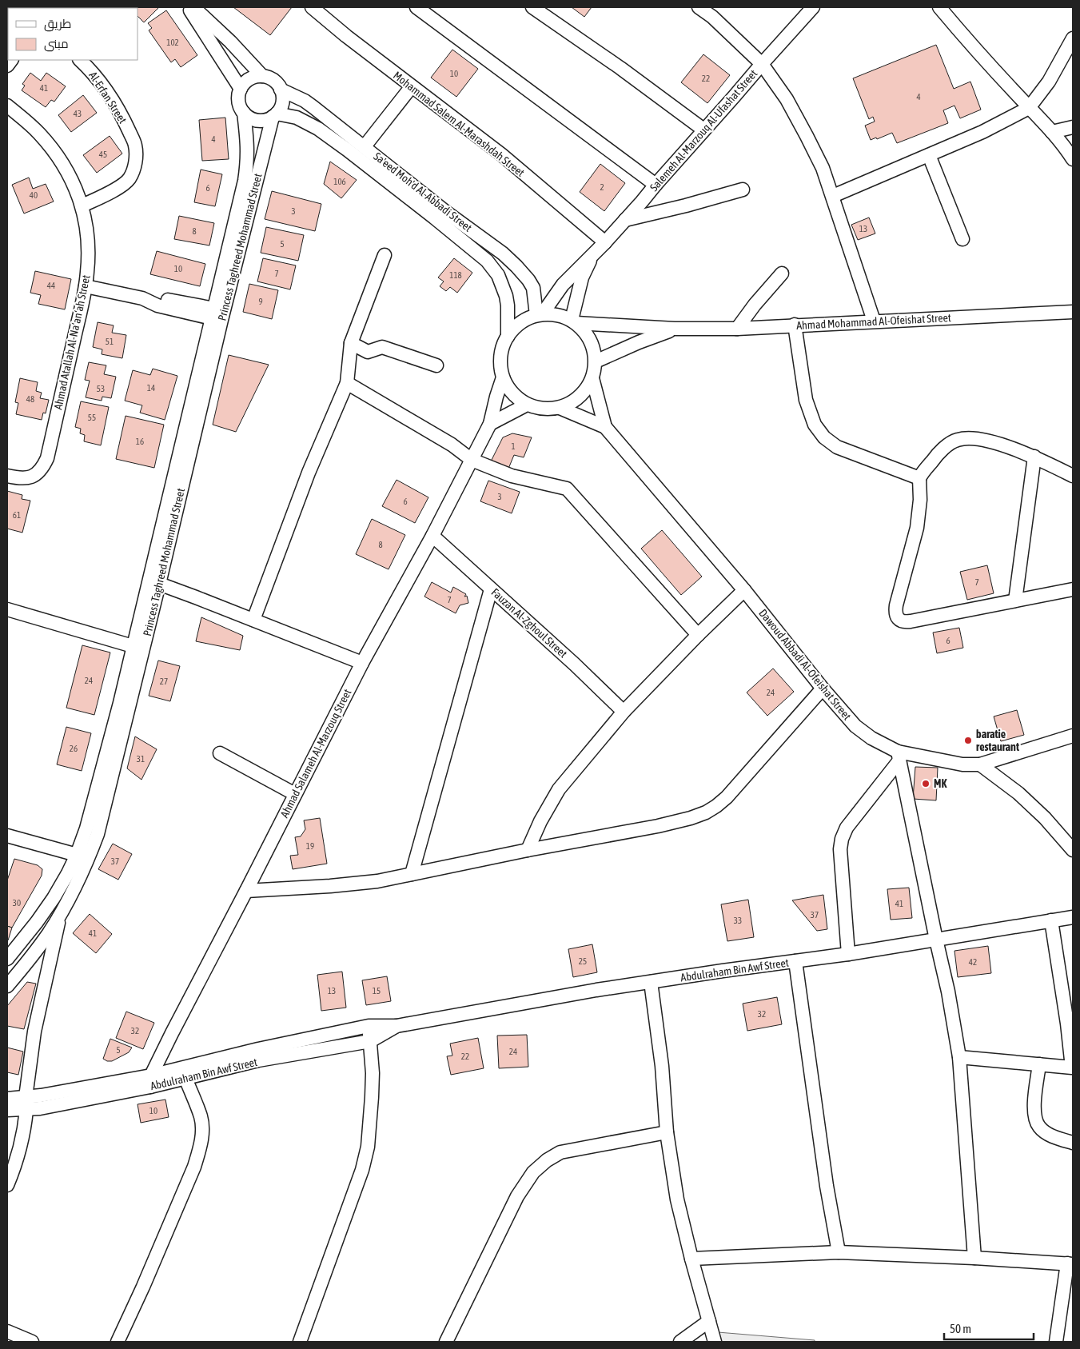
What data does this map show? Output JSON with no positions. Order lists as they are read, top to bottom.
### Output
{
  "streets": {
    "street": [
      "Al-Erfan Street",
      "Mohammad Salem Al-Marashdah Street",
      "Salemeh Al-Marzouq Al-Ufashat Street",
      "Sa'eed Moh'd Al-Abbadi Street",
      "Princess Taghreed Mohammad Street",
      "Ahmad Mohammad Al-Ofeishat Street",
      "Ahmad Atallah Al-Na‘an‘ah Street",
      "Fauzan Al-Zghoul Street",
      "Dawoud Abbadi Al-Ofeishat Street",
      "Ahmad Salameh Al-Marzouq Street",
      "Abdulraham Bin Awf Street"
    ]
  },
  "crossings": [
    ["Al-Erfan Street", "Ahmad Atallah Al-Na‘an‘ah Street"],
    ["Mohammad Salem Al-Marashdah Street", "Salemeh Al-Marzouq Al-Ufashat Street"],
    ["Salemeh Al-Marzouq Al-Ufashat Street", "Sa'eed Moh'd Al-Abbadi Street"],
    ["Salemeh Al-Marzouq Al-Ufashat Street", "Ahmad Mohammad Al-Ofeishat Street"],
    ["Salemeh Al-Marzouq Al-Ufashat Street", "Dawoud Abbadi Al-Ofeishat Street"],
    ["Salemeh Al-Marzouq Al-Ufashat Street", "Ahmad Salameh Al-Marzouq Street"],
    ["Sa'eed Moh'd Al-Abbadi Street", "Princess Taghreed Mohammad Street"],
    ["Sa'eed Moh'd Al-Abbadi Street", "Ahmad Mohammad Al-Ofeishat Street"],
    ["Sa'eed Moh'd Al-Abbadi Street", "Dawoud Abbadi Al-Ofeishat Street"],
    ["Sa'eed Moh'd Al-Abbadi Street", "Ahmad Salameh Al-Marzouq Street"],
    ["Ahmad Mohammad Al-Ofeishat Street", "Dawoud Abbadi Al-Ofeishat Street"],
    ["Ahmad Mohammad Al-Ofeishat Street", "Ahmad Salameh Al-Marzouq Street"],
    ["Fauzan Al-Zghoul Street", "Ahmad Salameh Al-Marzouq Street"],
    ["Dawoud Abbadi Al-Ofeishat Street", "Ahmad Salameh Al-Marzouq Street"],
    ["Ahmad Salameh Al-Marzouq Street", "Abdulraham Bin Awf Street"]
  ],
  "places": ["baratie restaurant", "MK"],
  "house_numbers": [
    "102",
    "10",
    "22",
    "41",
    "4",
    "43",
    "4",
    "45",
    "106",
    "2",
    "6",
    "40",
    "3",
    "13",
    "8",
    "5",
    "10",
    "7",
    "118",
    "44",
    "9",
    "51",
    "14",
    "53",
    "48",
    "55",
    "16",
    "1",
    "3",
    "6",
    "61",
    "8",
    "7",
    "7",
    "6",
    "24",
    "27",
    "24",
    "26",
    "31",
    "19",
    "37",
    "30",
    "41",
    "37",
    "33",
    "41",
    "25",
    "42",
    "13",
    "15",
    "32",
    "32",
    "5",
    "24",
    "22",
    "10"
  ],
  "legend": ["طريق", "مبنى"],
  "scale_bar": "50 m"
}
